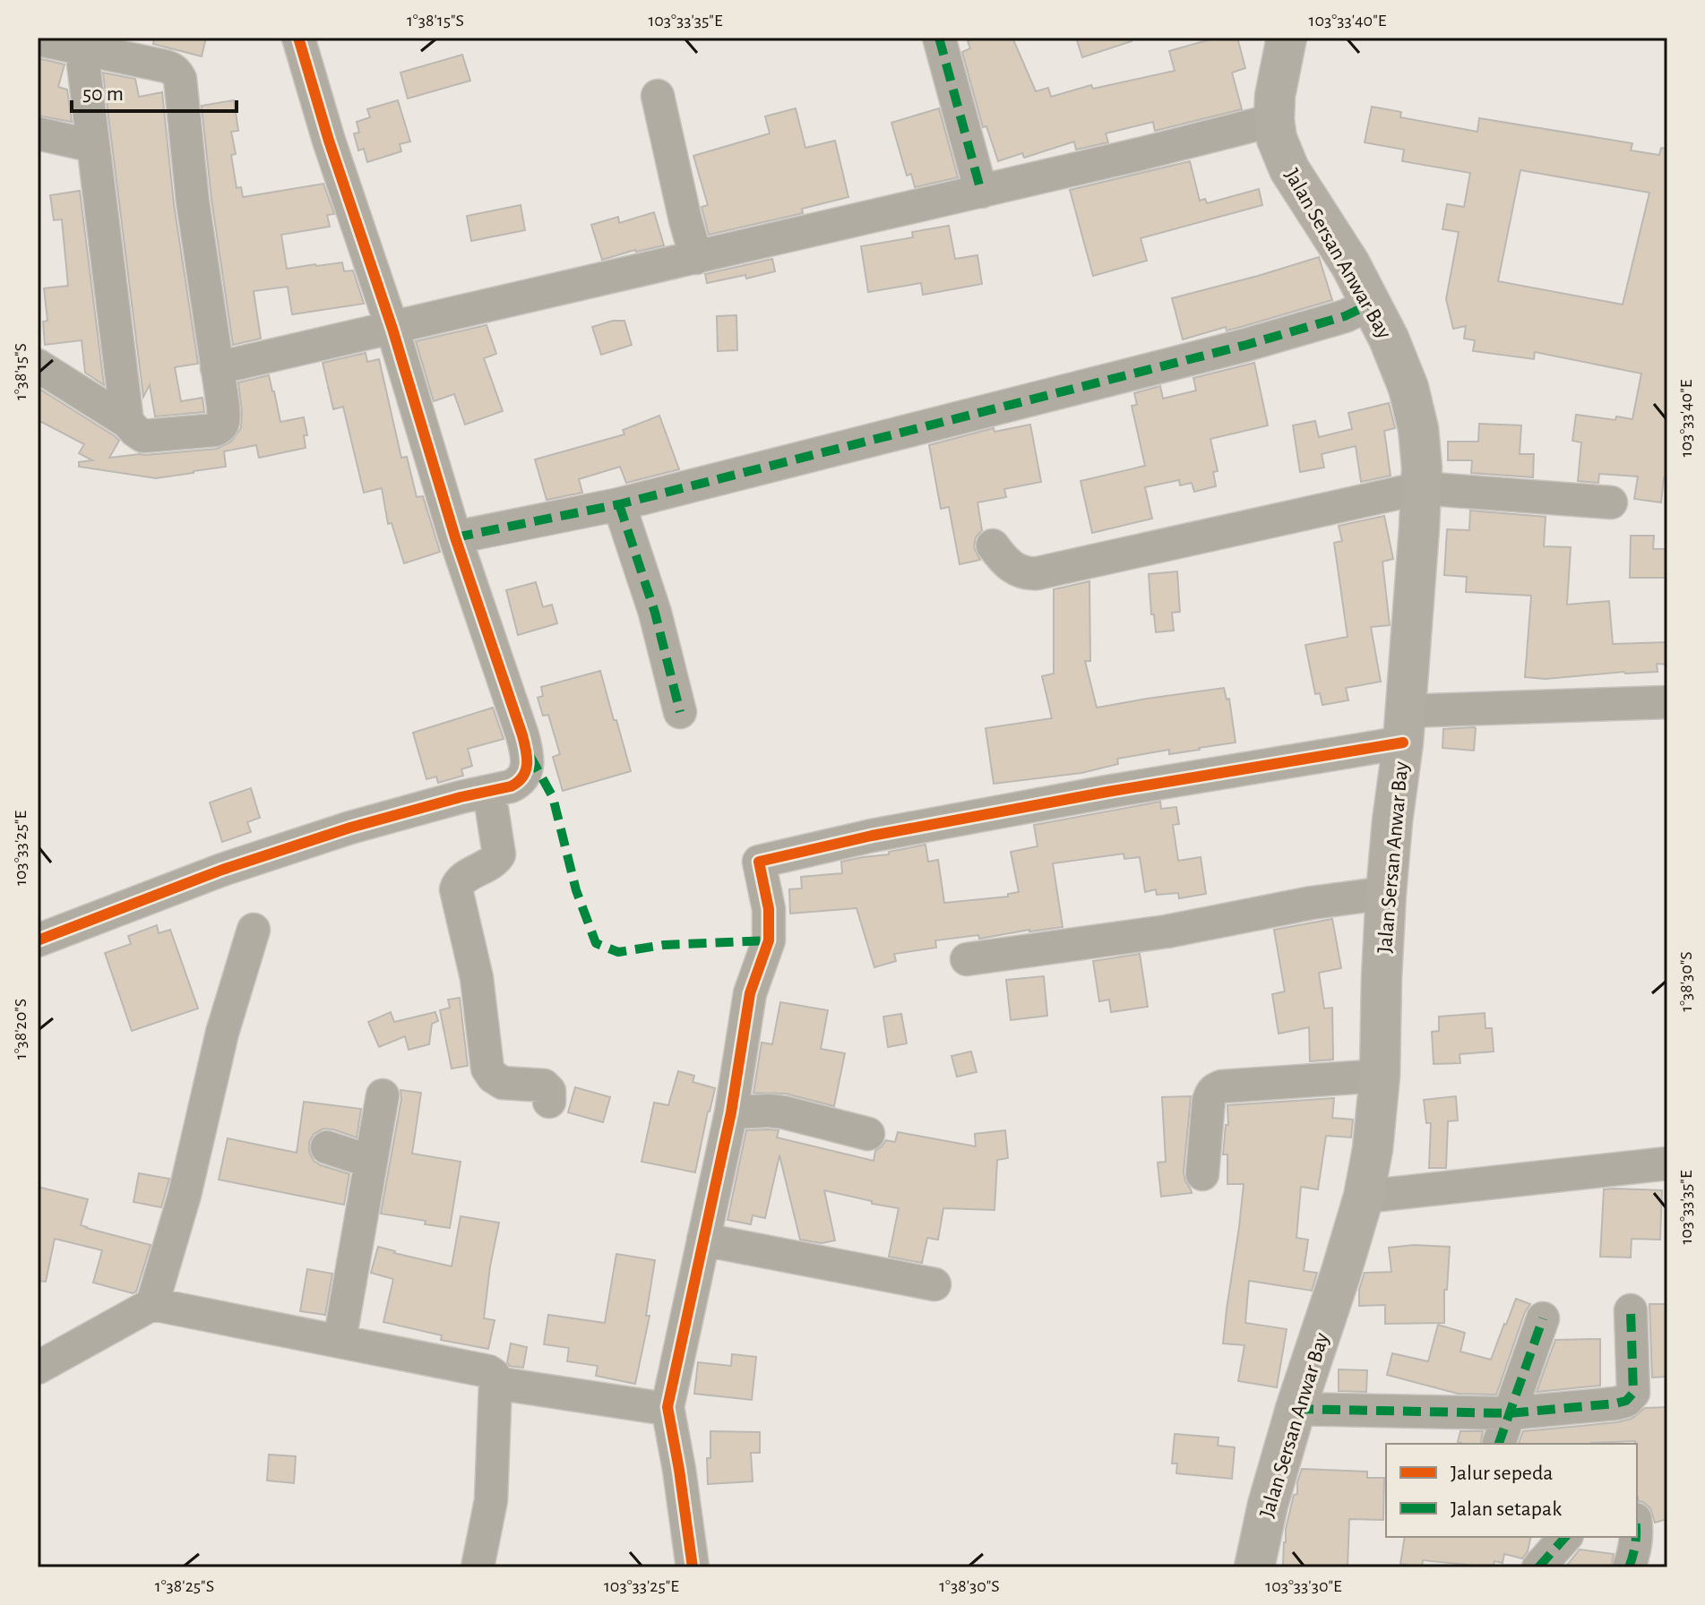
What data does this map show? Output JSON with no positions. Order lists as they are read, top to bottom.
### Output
{
  "streets": {
    "main road": ["Jalan Sersan Anwar Bay"]
  },
  "legend": ["Jalur sepeda", "Jalan setapak"],
  "scale_bar": "50 m",
  "coordinates": [
    "1°38'15\"S",
    "103°33'35\"E",
    "103°33'40\"E",
    "103°33'25\"E",
    "1°38'30\"S",
    "1°38'20\"S",
    "1°38'25\"S",
    "103°33'30\"E"
  ]
}
